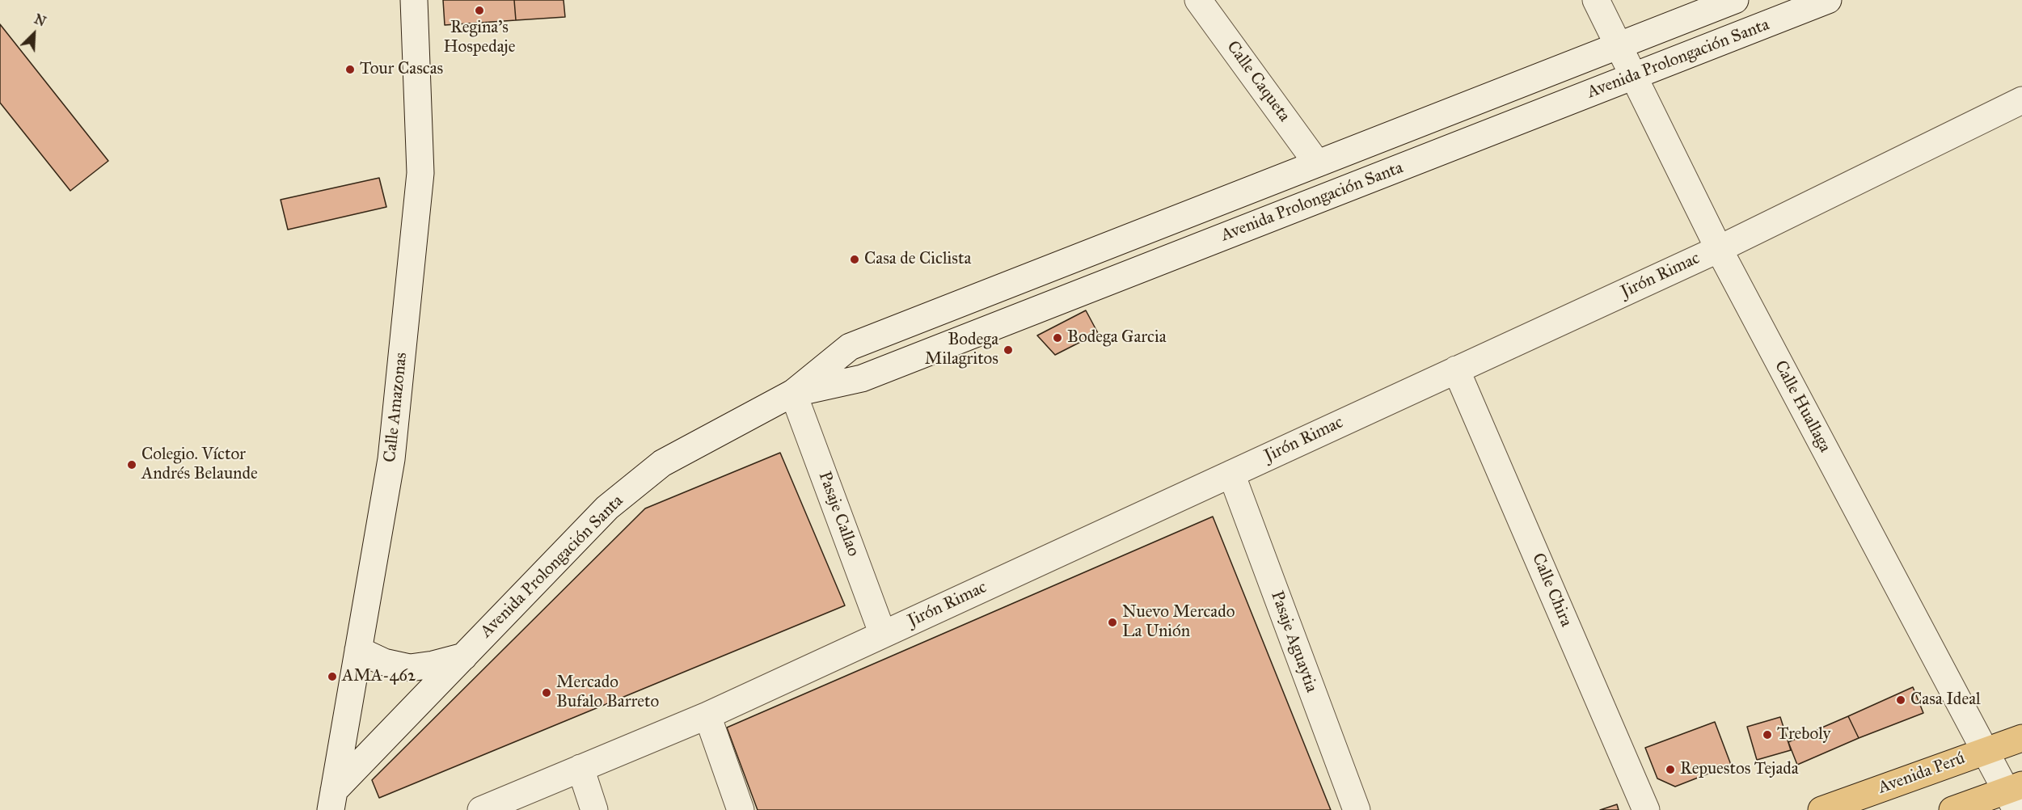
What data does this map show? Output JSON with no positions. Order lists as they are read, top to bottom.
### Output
{
  "streets": {
    "main road": ["Avenida Perú"],
    "street": [
      "Avenida Prolongación Santa",
      "Calle Caqueta",
      "Jirón Rimac",
      "Calle Huallaga",
      "Calle Amazonas",
      "Pasaje Callao",
      "Calle Chira",
      "Pasaje Aguaytia"
    ]
  },
  "crossings": [
    ["Avenida Prolongación Santa", "Calle Caqueta"],
    ["Avenida Prolongación Santa", "Calle Huallaga"],
    ["Avenida Prolongación Santa", "Calle Amazonas"],
    ["Avenida Prolongación Santa", "Pasaje Callao"],
    ["Jirón Rimac", "Calle Huallaga"],
    ["Jirón Rimac", "Pasaje Callao"],
    ["Jirón Rimac", "Calle Chira"],
    ["Jirón Rimac", "Pasaje Aguaytia"],
    ["Calle Huallaga", "Avenida Perú"]
  ],
  "places": [
    "Regina's Hospedaje",
    "Tour Cascas",
    "Casa de Ciclista",
    "Bodega Garcia",
    "Bodega Milagritos",
    "Colegio. Víctor Andrés Belaunde",
    "Nuevo Mercado La Unión",
    "AMA-462",
    "Mercado Bufalo Barreto",
    "Casa Ideal",
    "Treboly",
    "Repuestos Tejada"
  ],
  "north": "top right"
}
